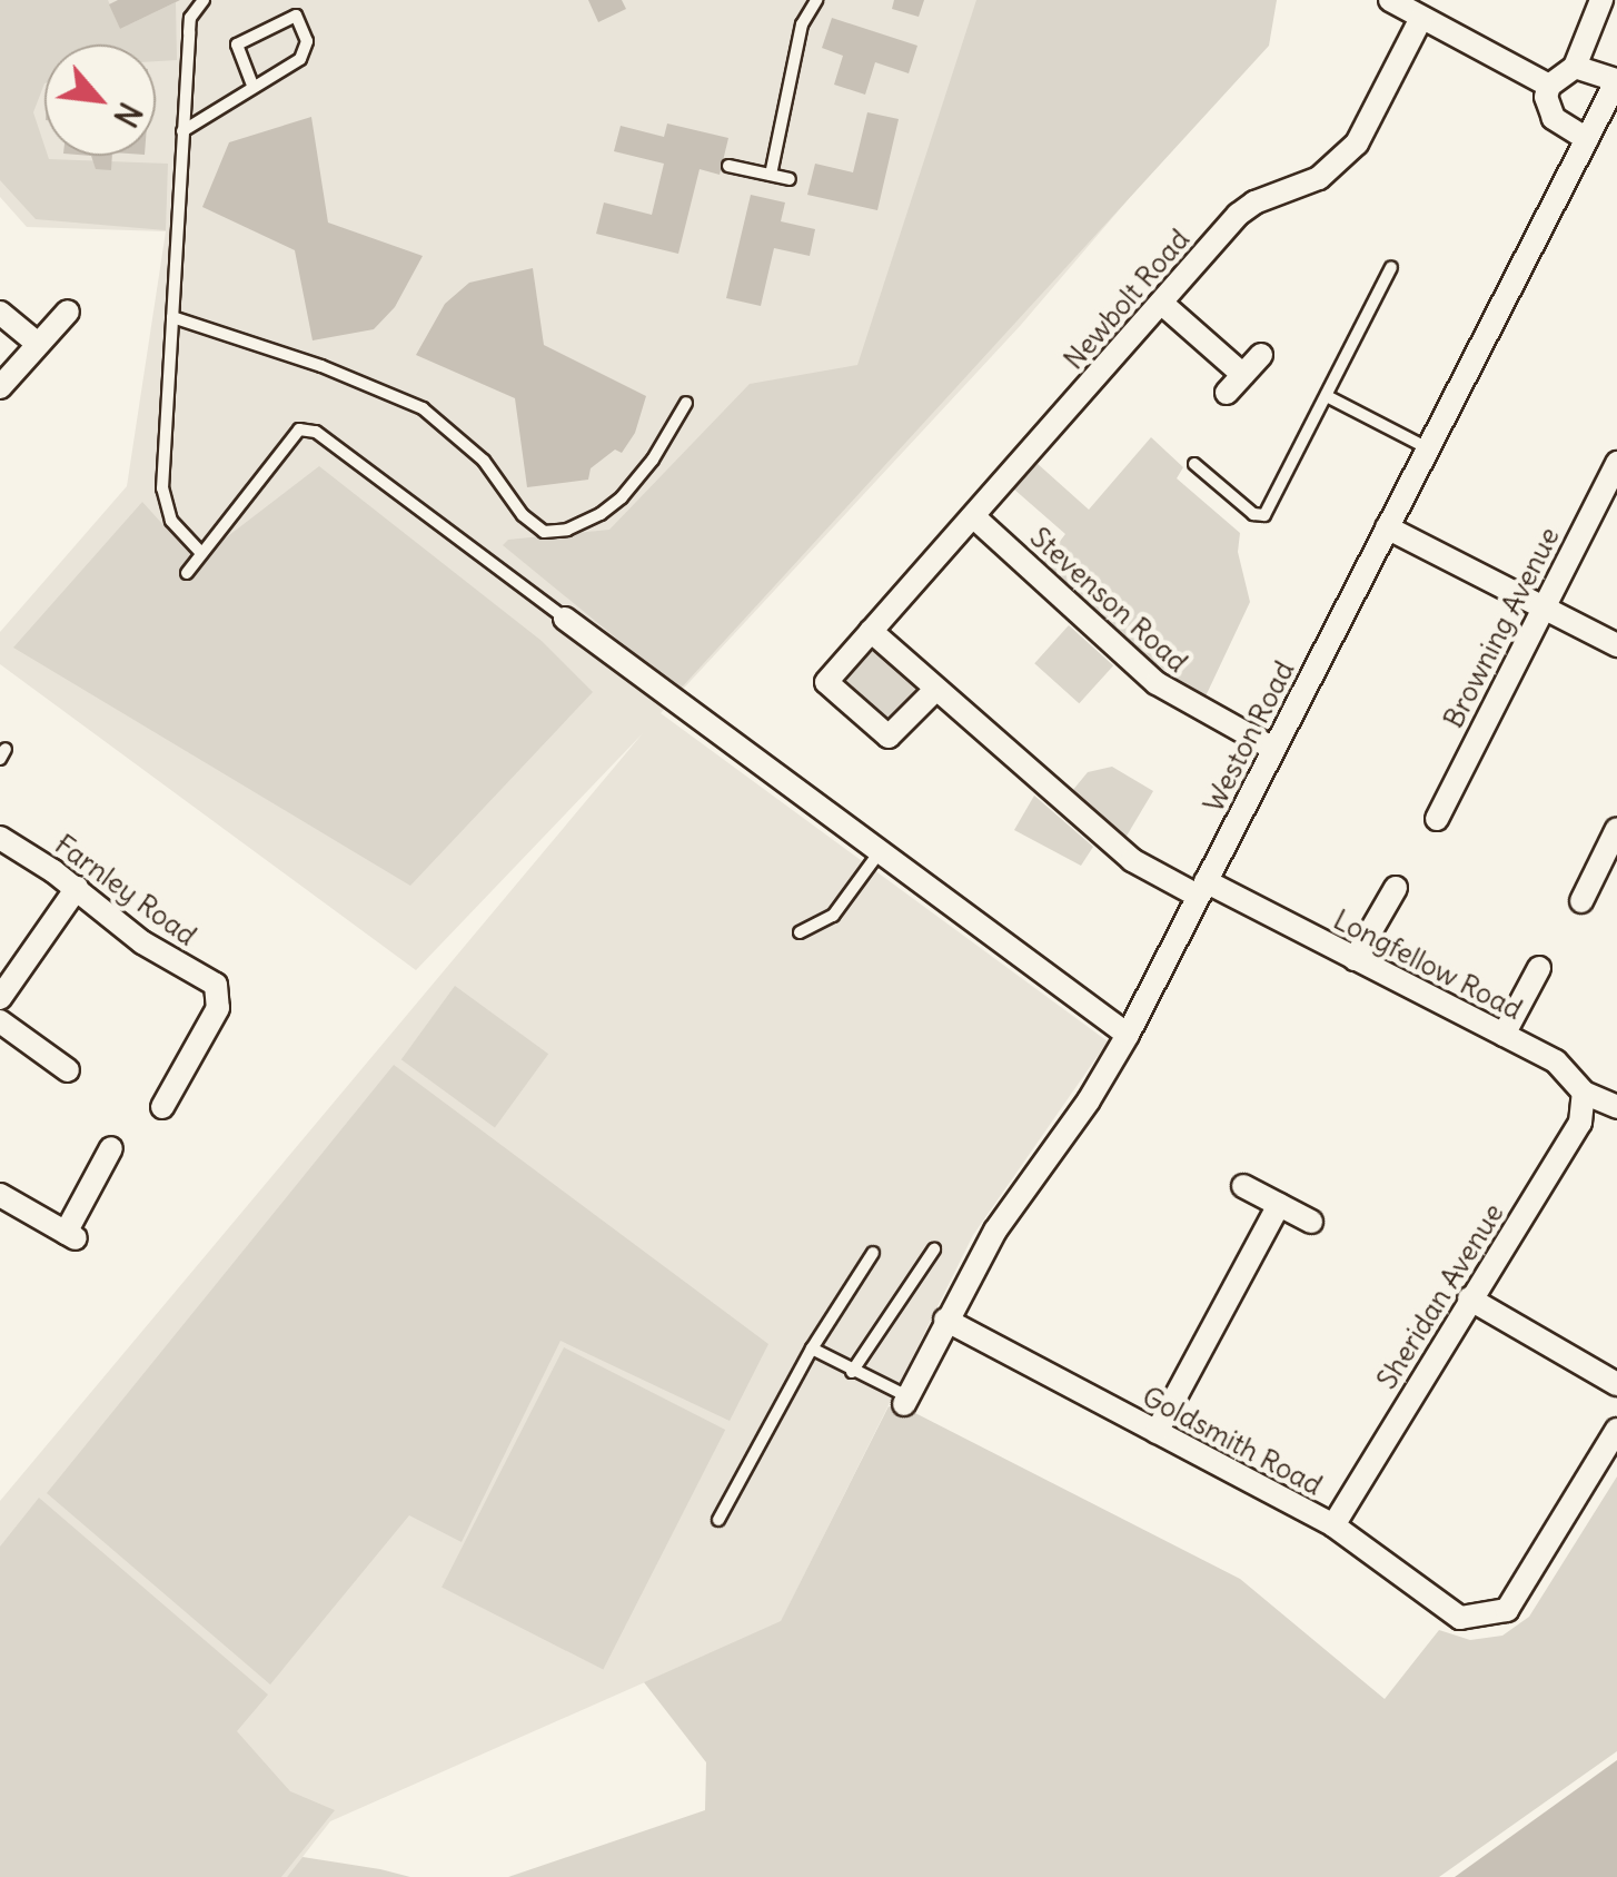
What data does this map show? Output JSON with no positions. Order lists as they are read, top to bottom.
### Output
{
  "streets": {
    "street": [
      "Newbolt Road",
      "Stevenson Road",
      "Browning Avenue",
      "Weston Road",
      "Farnley Road",
      "Longfellow Road",
      "Sheridan Avenue",
      "Goldsmith Road"
    ]
  },
  "crossings": [
    ["Newbolt Road", "Stevenson Road"],
    ["Newbolt Road", "Longfellow Road"],
    ["Stevenson Road", "Weston Road"],
    ["Weston Road", "Longfellow Road"],
    ["Weston Road", "Goldsmith Road"],
    ["Longfellow Road", "Sheridan Avenue"],
    ["Sheridan Avenue", "Goldsmith Road"]
  ],
  "north": "bottom right"
}
